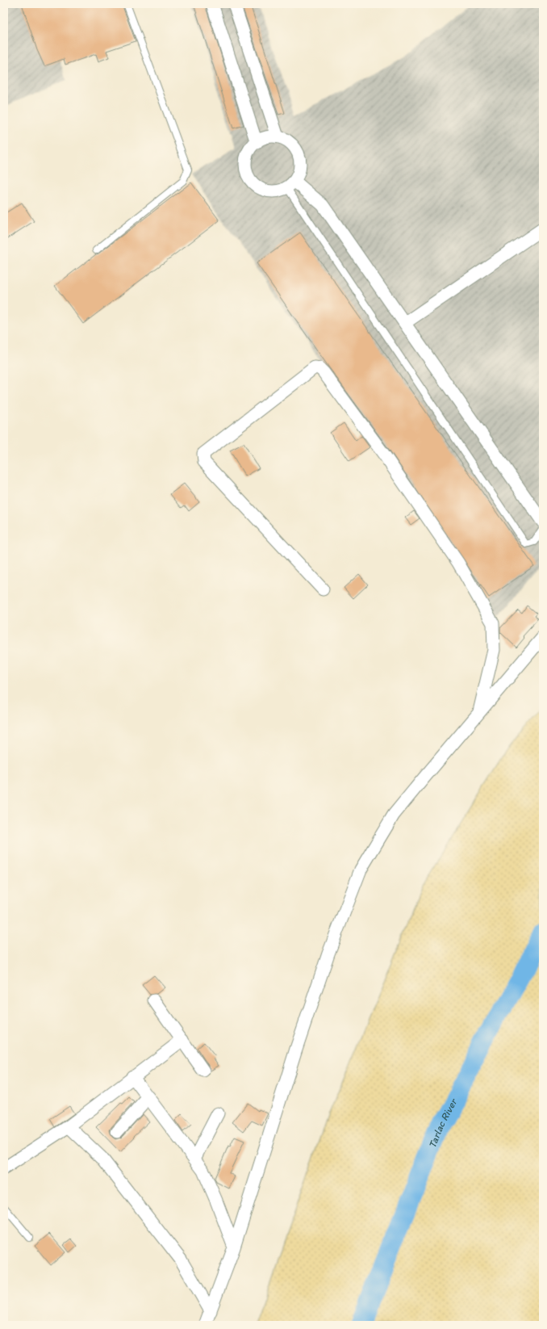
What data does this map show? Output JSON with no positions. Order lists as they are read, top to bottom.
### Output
{
  "water": ["Tarlac River"]
}
